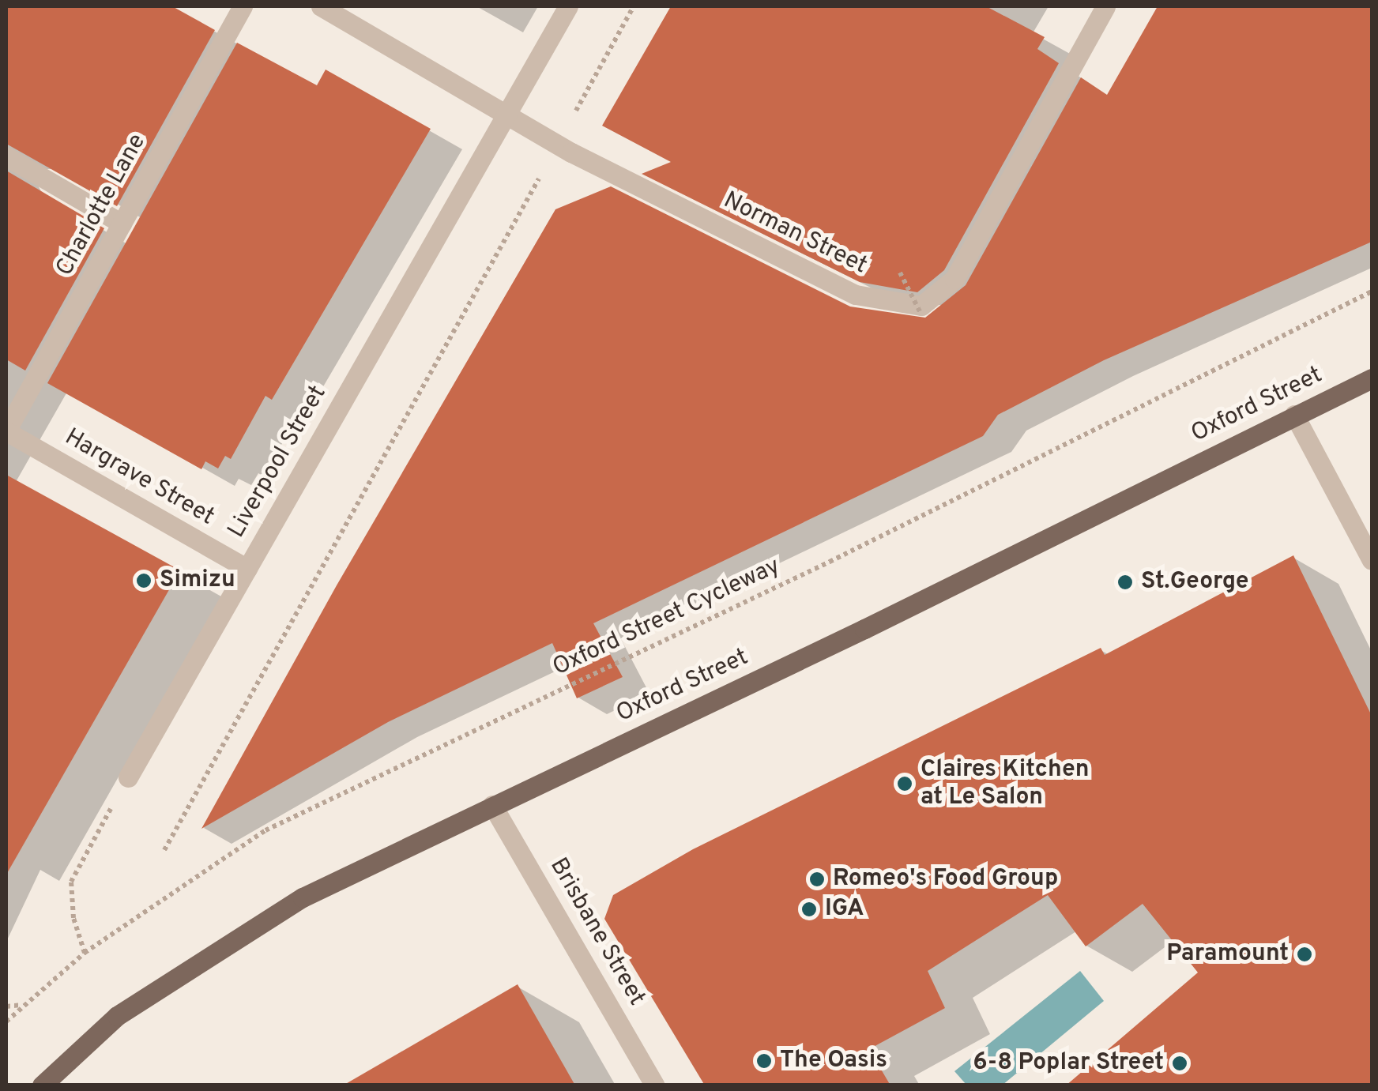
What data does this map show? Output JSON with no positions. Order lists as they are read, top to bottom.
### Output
{
  "streets": {
    "main road": ["Oxford Street"],
    "street": [
      "Charlotte Lane",
      "Norman Street",
      "Liverpool Street",
      "Hargrave Street",
      "Brisbane Street"
    ],
    "path": ["Oxford Street Cycleway"]
  },
  "crossings": [
    ["Charlotte Lane", "Hargrave Street"],
    ["Norman Street", "Liverpool Street"],
    ["Oxford Street", "Brisbane Street"],
    ["Liverpool Street", "Hargrave Street"]
  ],
  "places": [
    "Simizu",
    "St.George",
    "Claires Kitchen at Le Salon",
    "Romeo's Food Group",
    "IGA",
    "Paramount",
    "The Oasis",
    "6-8 Poplar Street"
  ]
}
